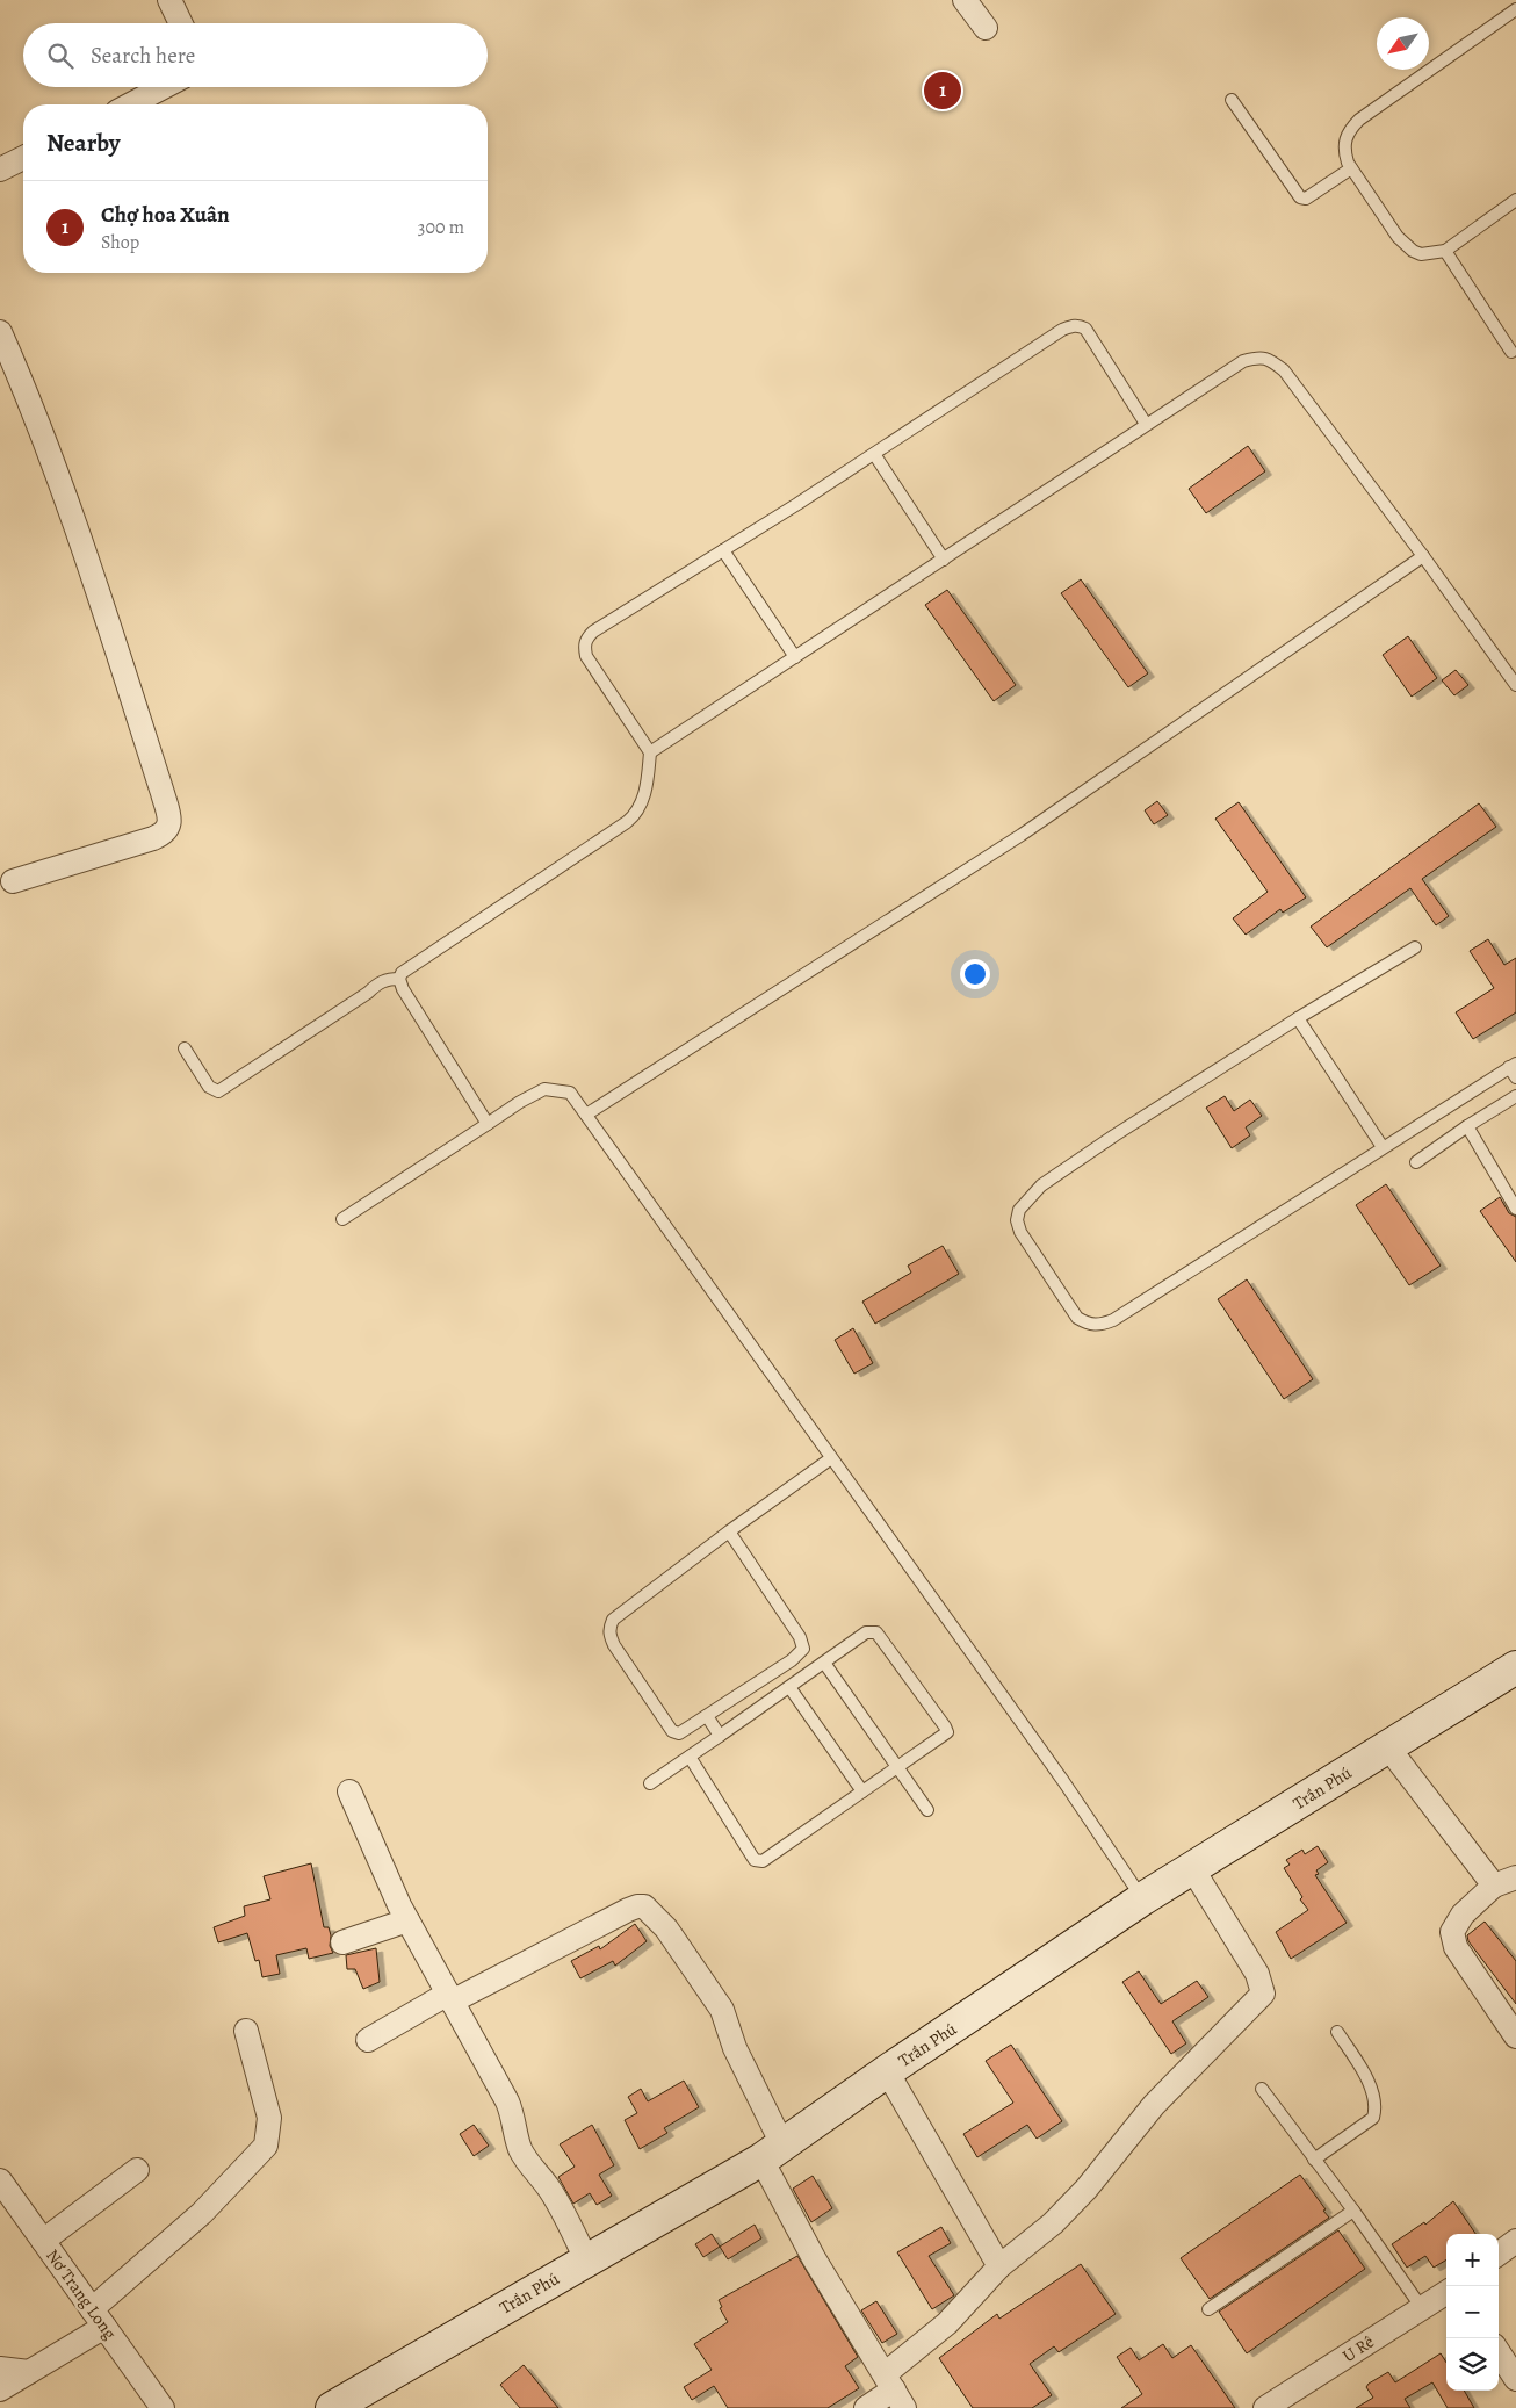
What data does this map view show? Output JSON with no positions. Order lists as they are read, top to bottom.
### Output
{
  "streets": {
    "street": ["Trần Phú", "Nơ Trang Long", "U Rê"]
  },
  "north": "bottom left",
  "page": {
    "search": "Search here",
    "pins": "1",
    "heading": "Nearby",
    "list": [
      {
        "mark": "1",
        "name": "Chợ hoa Xuân",
        "note": "Shop",
        "value": "300 m"
      }
    ],
    "map_buttons": ["+", "−"]
  }
}
